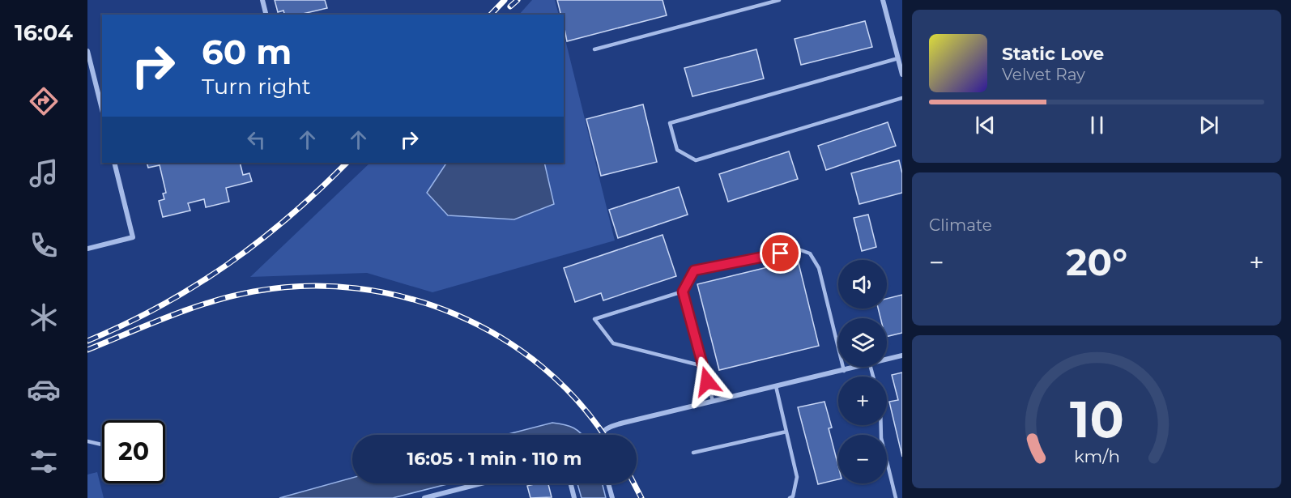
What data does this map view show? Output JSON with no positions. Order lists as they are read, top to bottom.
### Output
{
  "page": {
    "tabs": "16:04",
    "turn": ["60 m", "Turn right"],
    "song": ["Static Love", "Velvet Ray"],
    "tile": "Climate",
    "heat": ["−", "20°", "+"],
    "map_buttons": ["+", "−"],
    "limit": "20",
    "trip": "16:05 · 1 min · 110 m",
    "gauge": ["10", "km/h"]
  }
}
